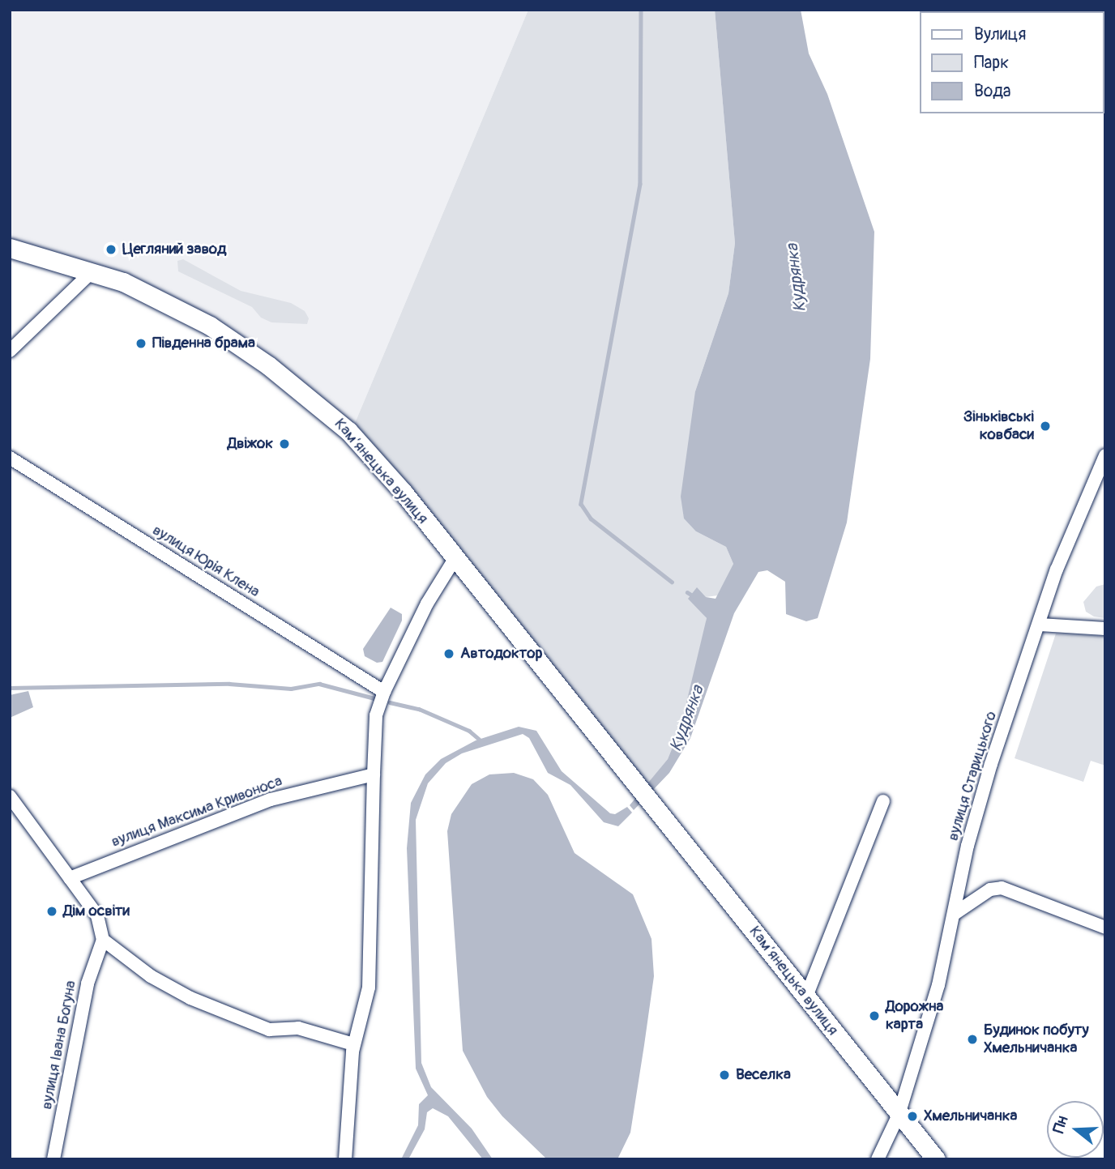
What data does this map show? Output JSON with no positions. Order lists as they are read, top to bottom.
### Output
{
  "streets": {
    "main road": ["Камʼянецька вулиця"],
    "street": [
      "вулиця Юрія Клена",
      "вулиця Старицького",
      "вулиця Максима Кривоноса",
      "вулиця Івана Богуна"
    ]
  },
  "crossings": [
    ["Камʼянецька вулиця", "вулиця Старицького"]
  ],
  "water": ["Кудрянка"],
  "places": [
    "Цегляний завод",
    "Південна брама",
    "Зіньківські ковбаси",
    "Двіжок",
    "Автодоктор",
    "Дім освіти",
    "Дорожна карта",
    "Будинок побуту Хмельничанка",
    "Веселка",
    "Хмельничанка"
  ],
  "legend": ["Вулиця", "Парк", "Вода"],
  "north": "left"
}
